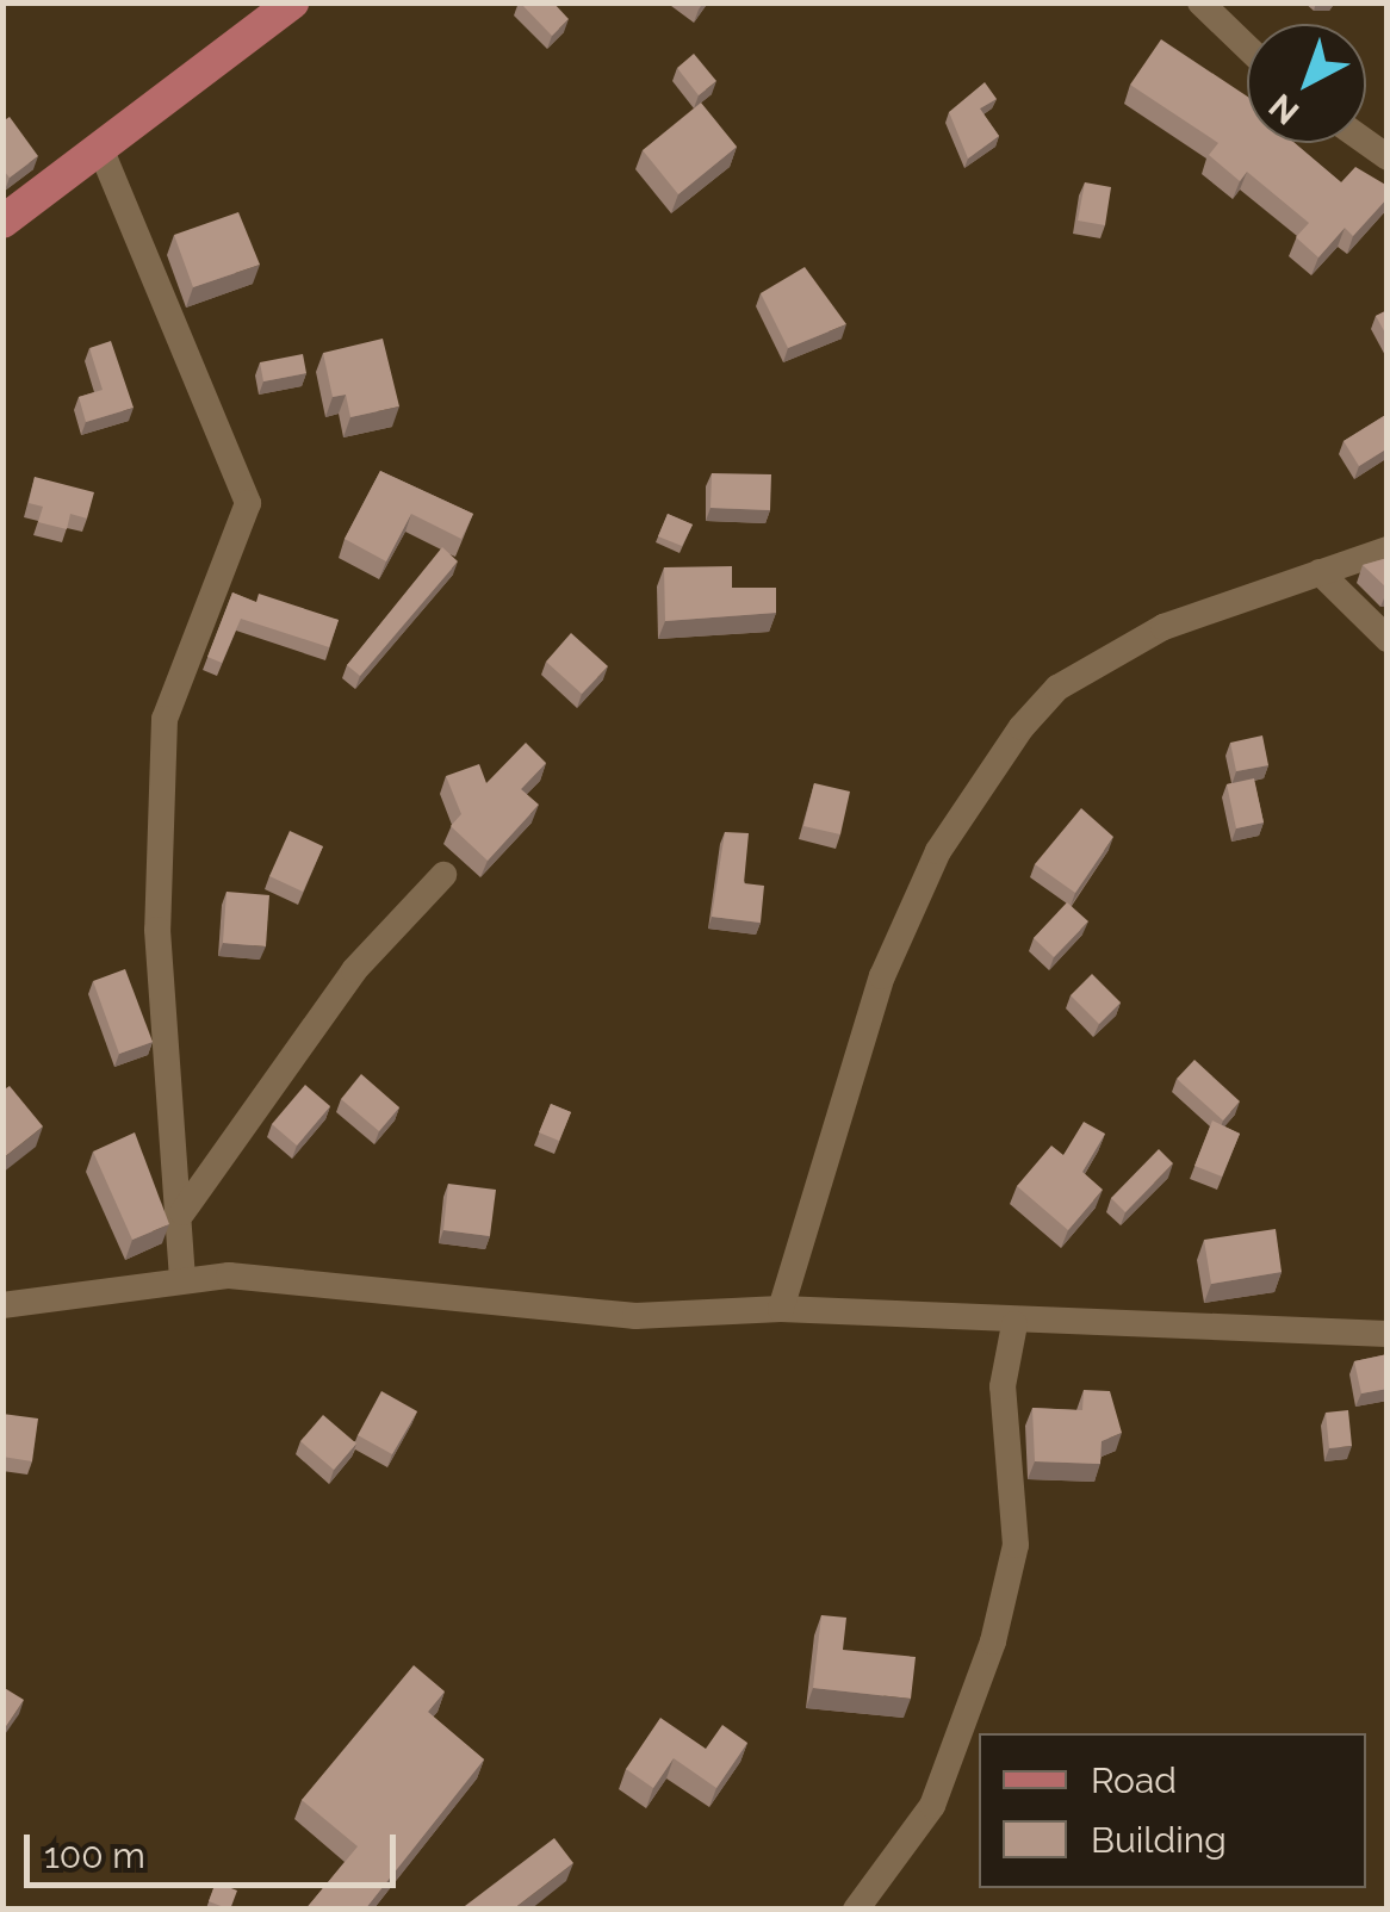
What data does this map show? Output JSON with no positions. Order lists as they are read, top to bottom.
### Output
{
  "legend": ["Road", "Building"],
  "scale_bar": "100 m",
  "north": "bottom left"
}
